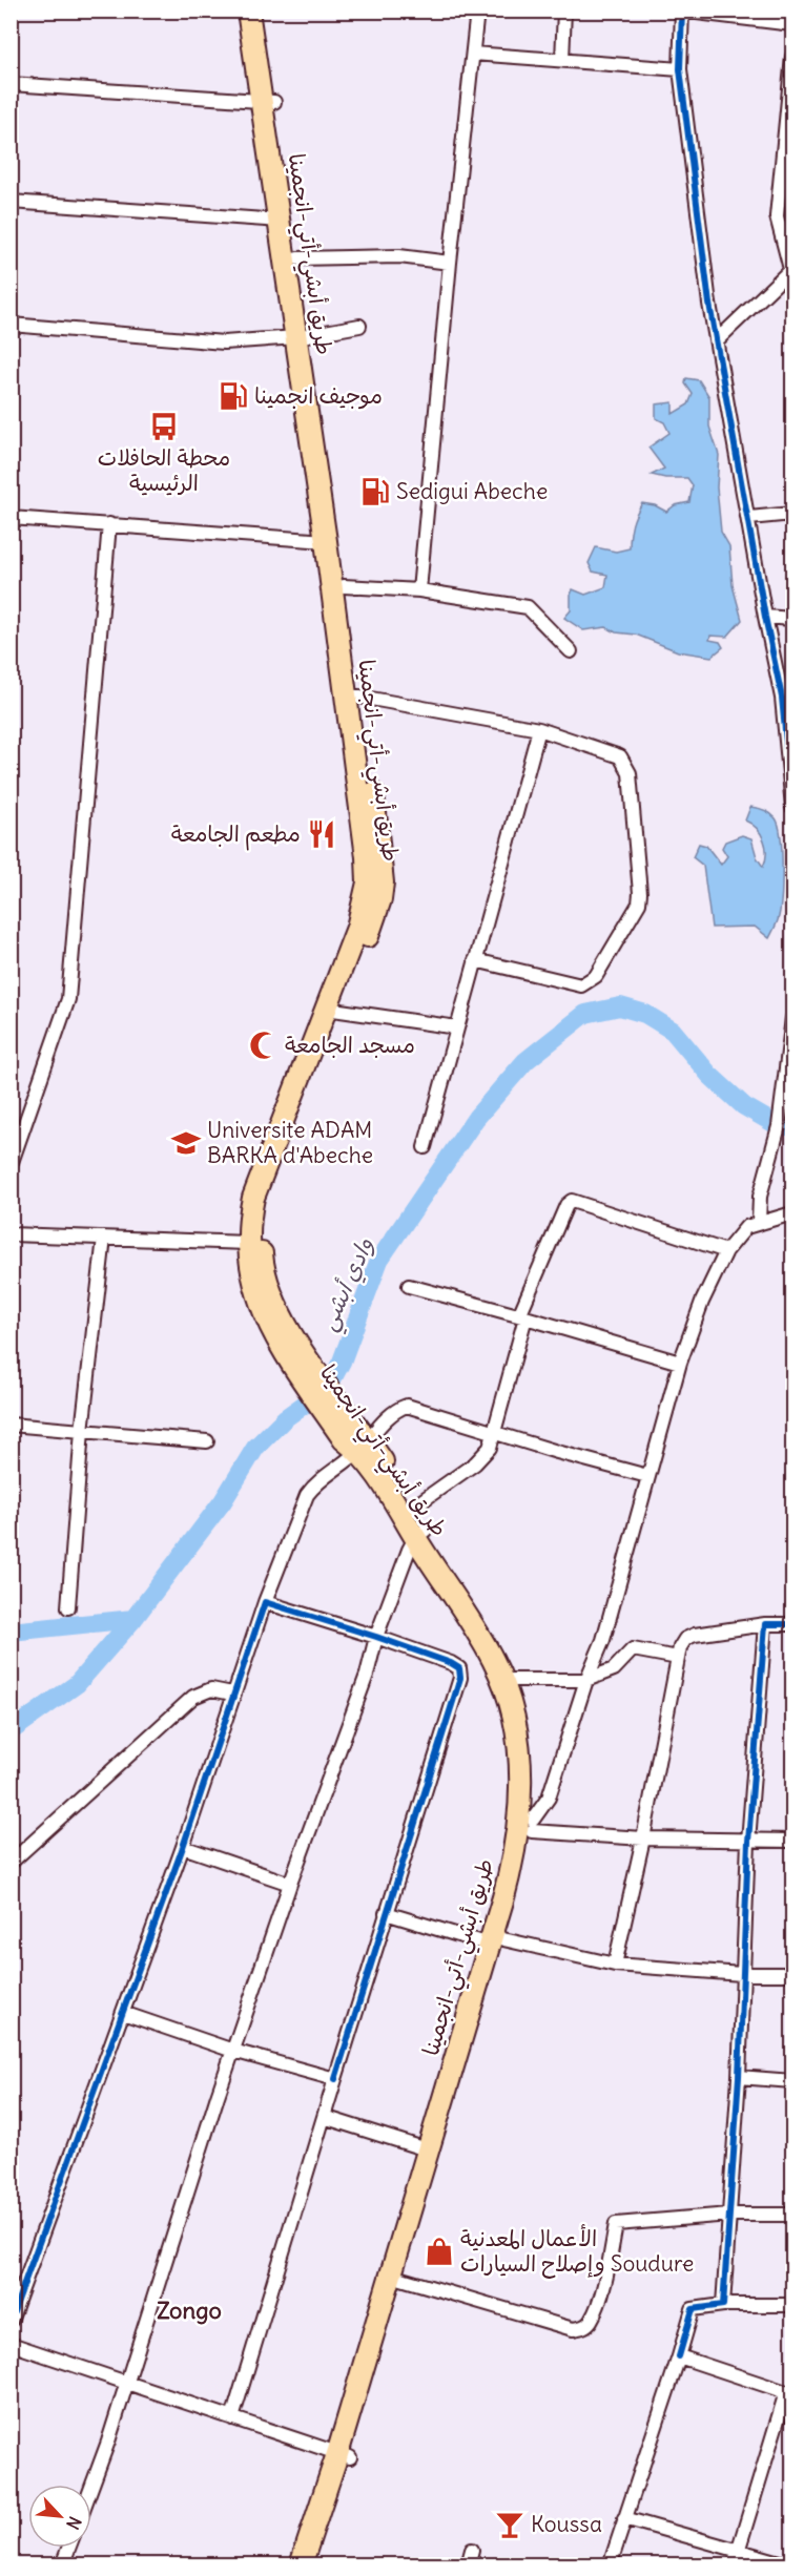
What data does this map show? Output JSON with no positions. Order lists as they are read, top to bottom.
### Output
{
  "streets": {
    "highway": ["طريق أبشي-أتي-انجمينا"]
  },
  "districts": ["Zongo"],
  "water": ["وادي أبشي"],
  "places": {
    "fuel station": ["موجيف انجمينا", "Sedigui Abeche"],
    "bus stop": ["محطة الحافلات الرئيسية"],
    "restaurant": ["مطعم الجامعة"],
    "mosque": ["مسجد الجامعة"],
    "school or university": ["Universite ADAM BARKA d'Abeche"],
    "shop": ["الأعمال المعدنية وإصلاح السيارات Soudure"],
    "bar": ["Koussa"]
  },
  "north": "bottom right"
}
